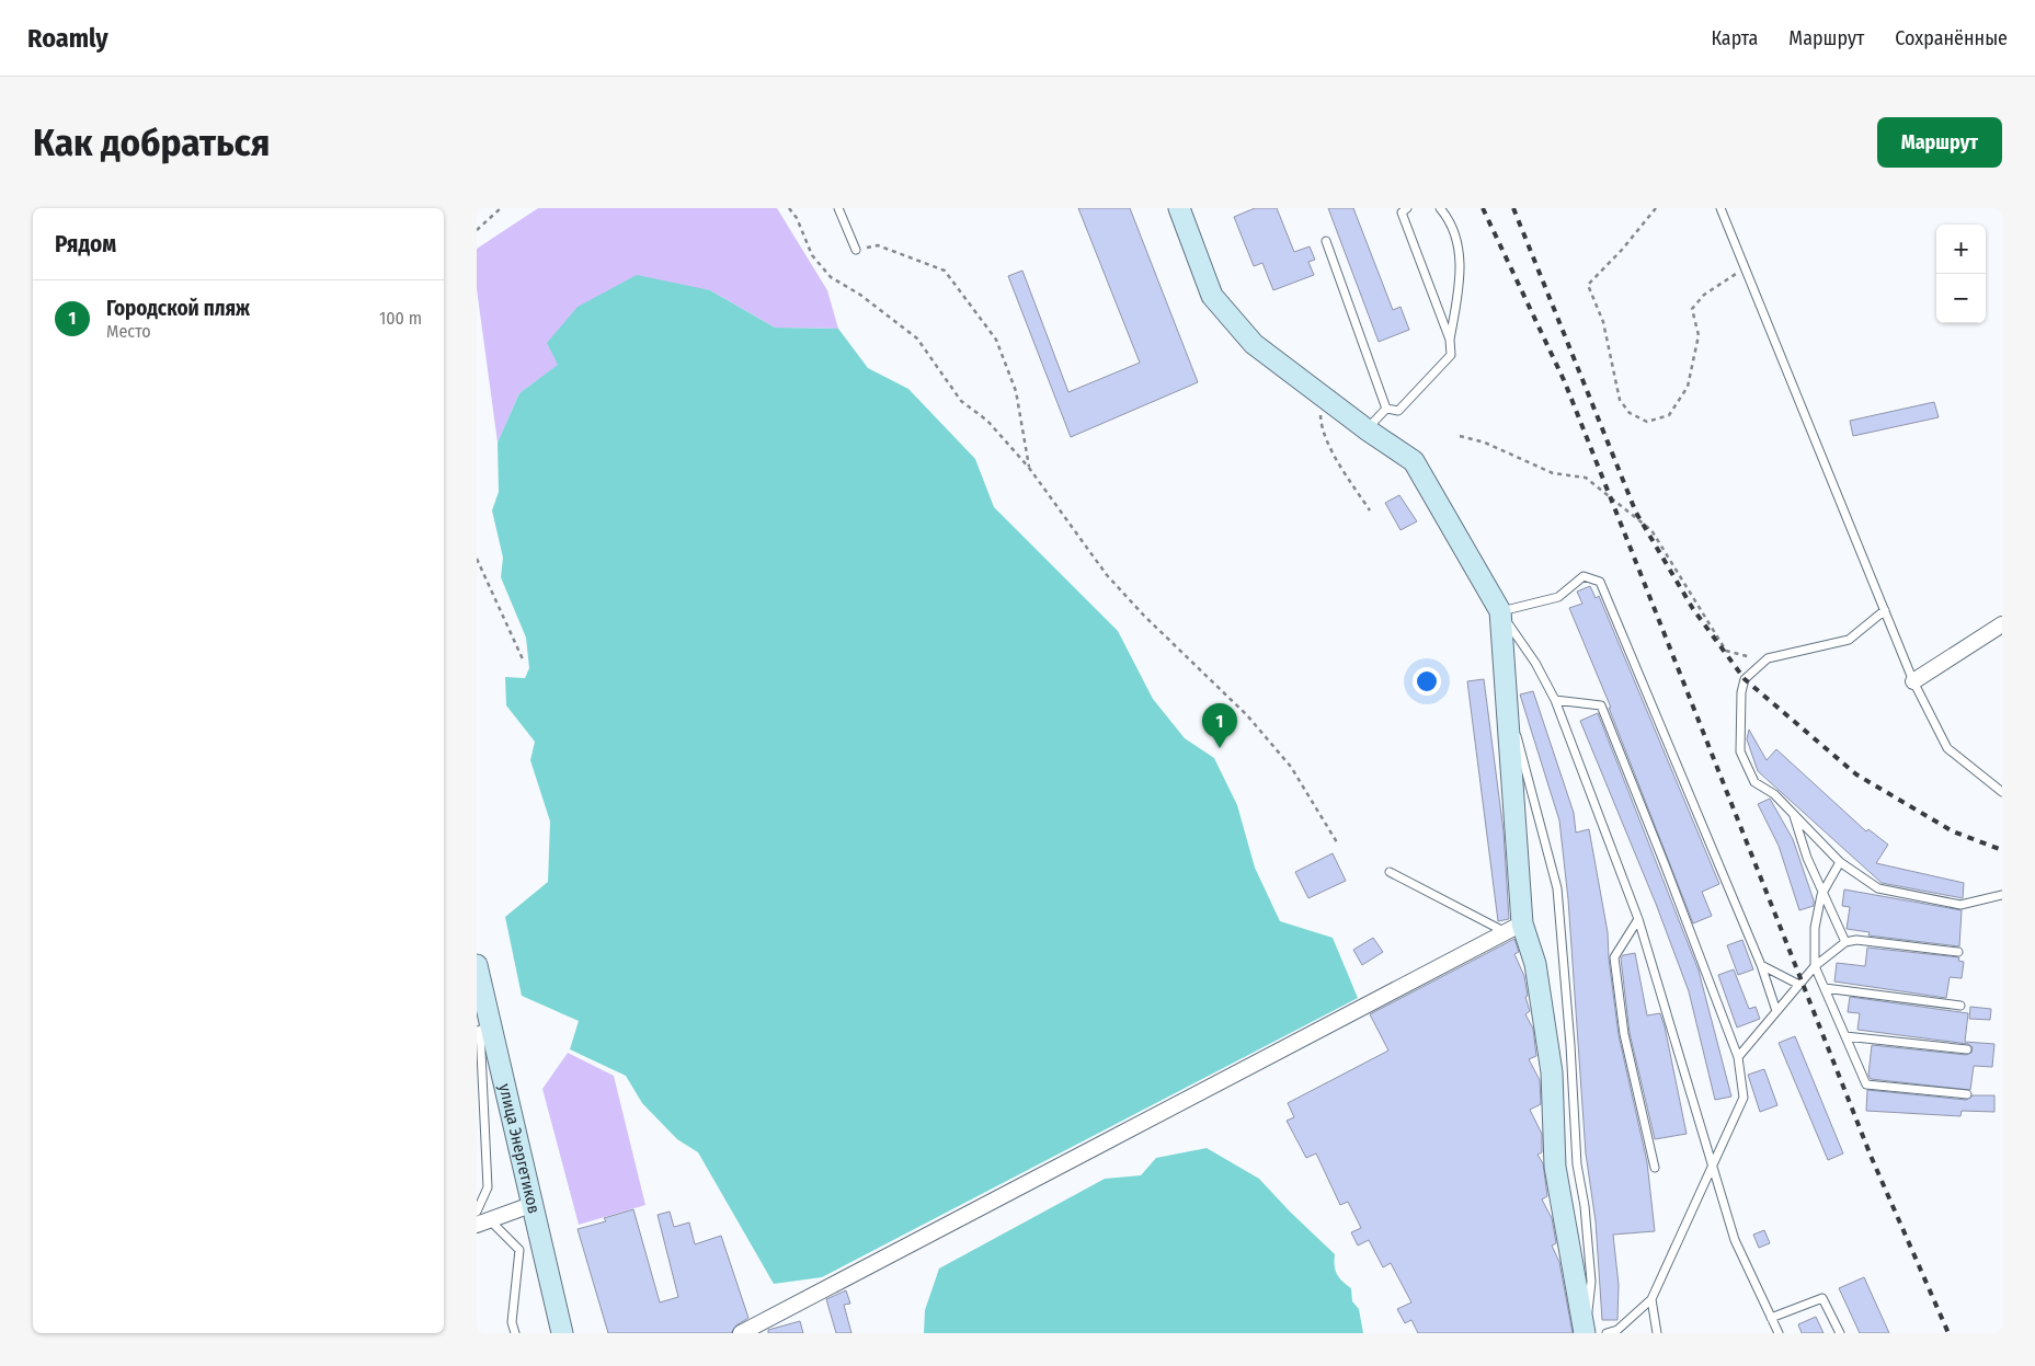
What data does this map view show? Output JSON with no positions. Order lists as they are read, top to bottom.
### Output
{
  "streets": {
    "street": ["улица Энергетиков"]
  },
  "page": {
    "header": "Roamly",
    "nav": ["Карта", "Маршрут", "Сохранённые"],
    "buttons": "Маршрут",
    "title": "Как добраться",
    "heading": "Рядом",
    "map_buttons": ["+", "−"],
    "list": [
      {
        "mark": "1",
        "name": "Городской пляж",
        "note": "Место",
        "value": "100 m"
      }
    ],
    "pins": "1"
  }
}
